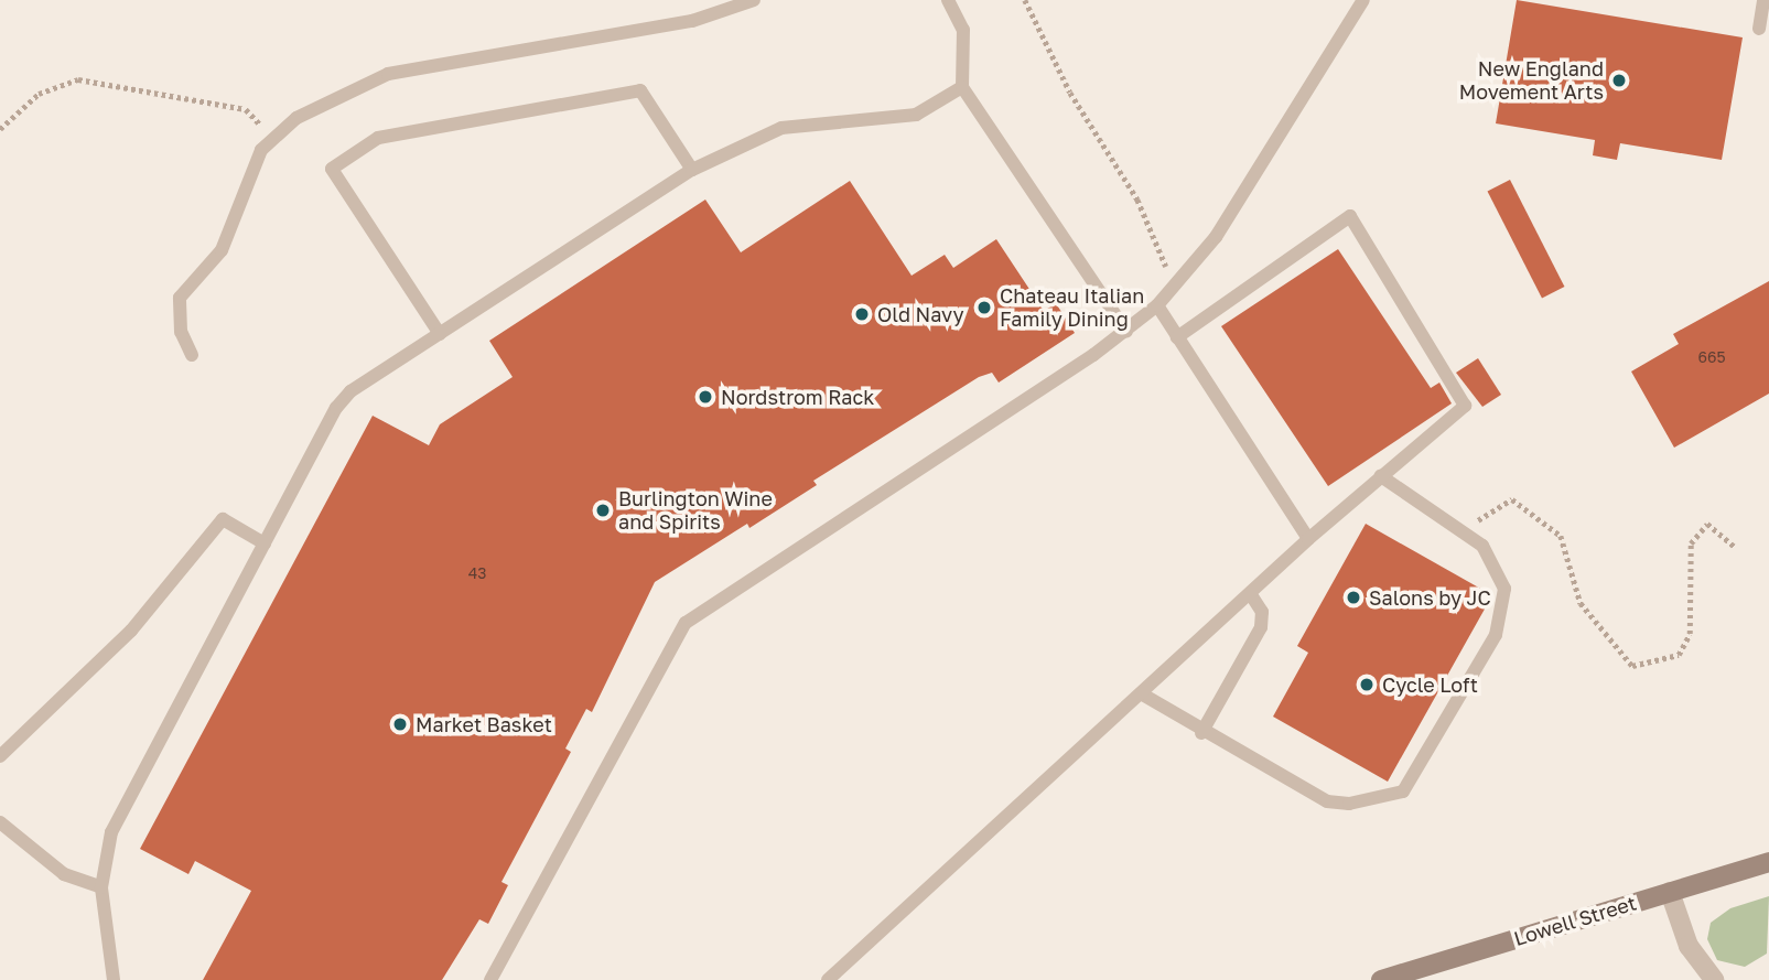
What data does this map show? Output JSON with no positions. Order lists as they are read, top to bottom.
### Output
{
  "streets": {
    "main road": ["Lowell Street"]
  },
  "places": [
    "New England Movement Arts",
    "Chateau Italian Family Dining",
    "Old Navy",
    "Nordstrom Rack",
    "Burlington Wine and Spirits",
    "Salons by JC",
    "Cycle Loft",
    "Market Basket"
  ],
  "house_numbers": ["665", "43"]
}
